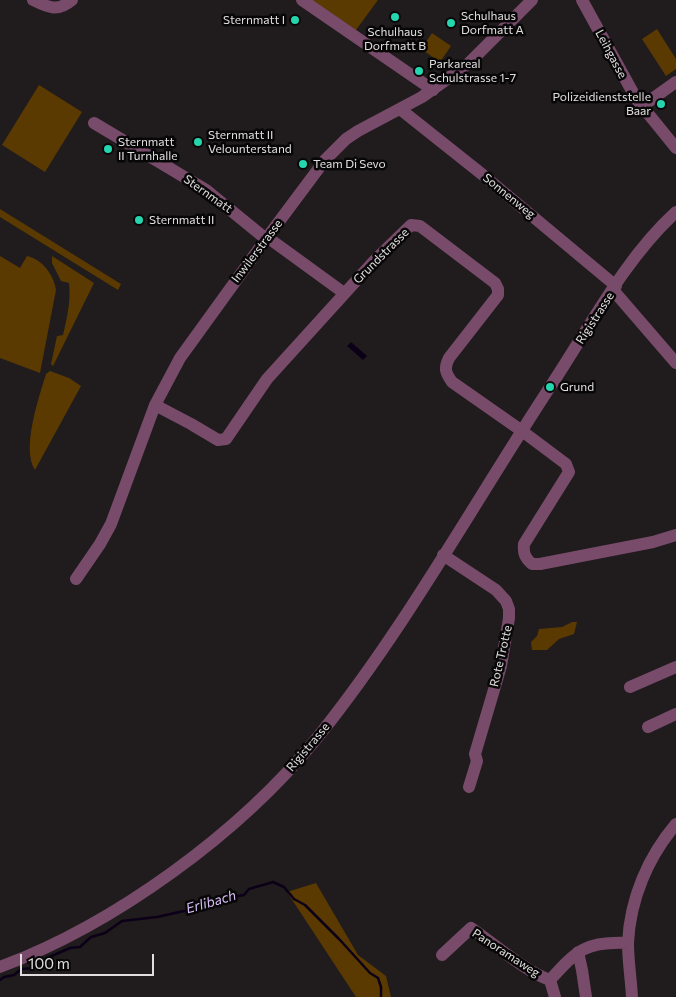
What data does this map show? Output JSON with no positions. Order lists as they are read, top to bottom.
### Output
{
  "streets": {
    "street": [
      "Leihgasse",
      "Sternmatt",
      "Sonnenweg",
      "Inwilerstrasse",
      "Grundstrasse",
      "Rigistrasse",
      "Rote Trotte",
      "Panoramaweg"
    ]
  },
  "crossings": [
    ["Sternmatt", "Inwilerstrasse"],
    ["Sternmatt", "Grundstrasse"],
    ["Sonnenweg", "Inwilerstrasse"],
    ["Sonnenweg", "Rigistrasse"],
    ["Inwilerstrasse", "Grundstrasse"],
    ["Grundstrasse", "Rigistrasse"],
    ["Rigistrasse", "Rote Trotte"]
  ],
  "water": ["Erlibach"],
  "places": [
    "Schulhaus Dorfmatt B",
    "Sternmatt I",
    "Schulhaus Dorfmatt A",
    "Parkareal Schulstrasse 1-7",
    "Polizeidienststelle Baar",
    "Sternmatt II Velounterstand",
    "Sternmatt II Turnhalle",
    "Team Di Sevo",
    "Sternmatt II",
    "Grund"
  ],
  "scale_bar": "100 m"
}
